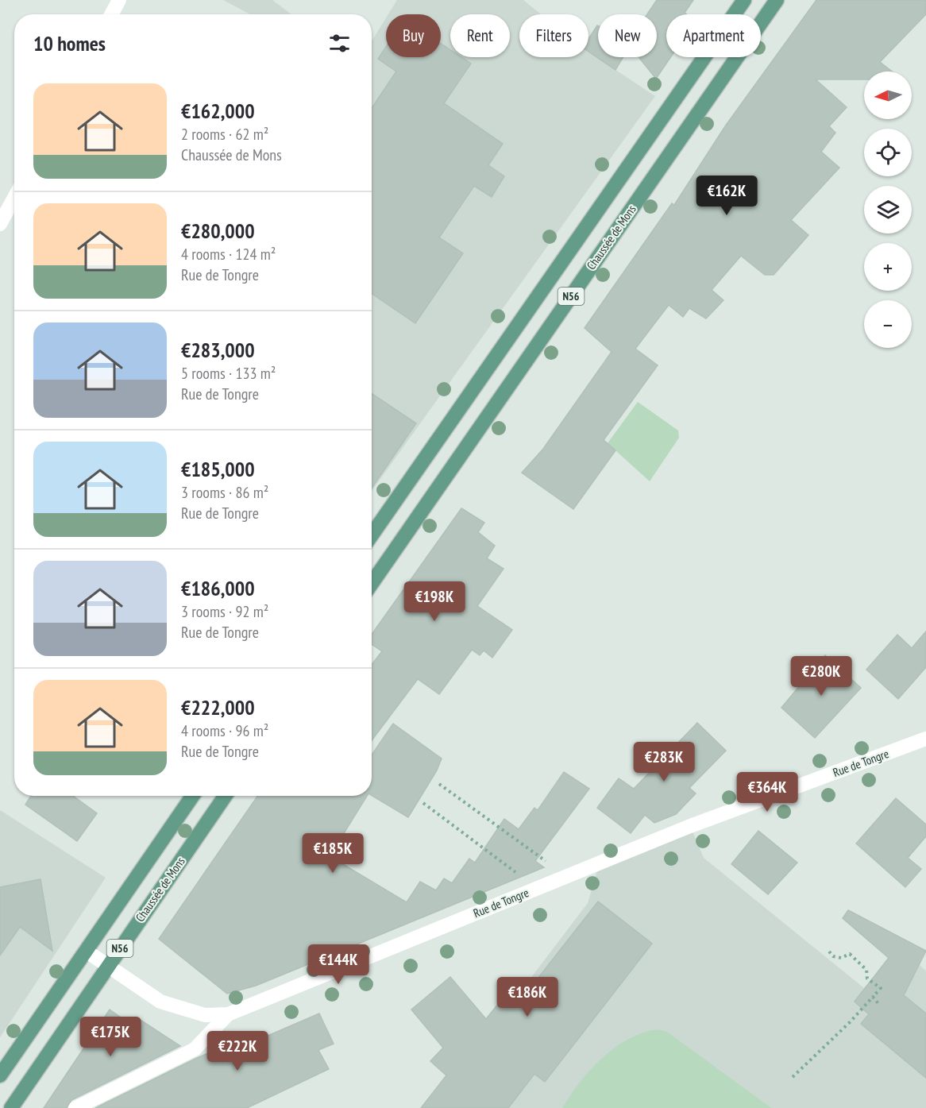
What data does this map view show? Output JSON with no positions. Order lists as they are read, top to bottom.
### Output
{
  "streets": {
    "main road": ["Chaussée de Mons", "N56"],
    "street": ["Rue de Tongre"]
  },
  "crossings": [
    ["Chaussée de Mons", "Rue de Tongre"],
    ["N56", "Rue de Tongre"]
  ],
  "north": "left",
  "page": {
    "chip": [
      "Buy",
      "Rent",
      "Filters",
      "New",
      "Apartment"
    ],
    "heading": "10 homes",
    "map_buttons": ["+", "−"],
    "list": [
      {
        "name": "€162,000",
        "note": "2 rooms · 62 m² · Chaussée de Mons"
      },
      {
        "name": "€280,000",
        "note": "4 rooms · 124 m² · Rue de Tongre"
      },
      {
        "name": "€283,000",
        "note": "5 rooms · 133 m² · Rue de Tongre"
      },
      {
        "name": "€185,000",
        "note": "3 rooms · 86 m² · Rue de Tongre"
      },
      {
        "name": "€186,000",
        "note": "3 rooms · 92 m² · Rue de Tongre"
      },
      {
        "name": "€222,000",
        "note": "4 rooms · 96 m² · Rue de Tongre"
      }
    ],
    "price": [
      "€162K",
      "€198K",
      "€280K",
      "€283K",
      "€364K",
      "€185K",
      "€144K",
      "€186K",
      "€175K",
      "€222K"
    ]
  }
}
